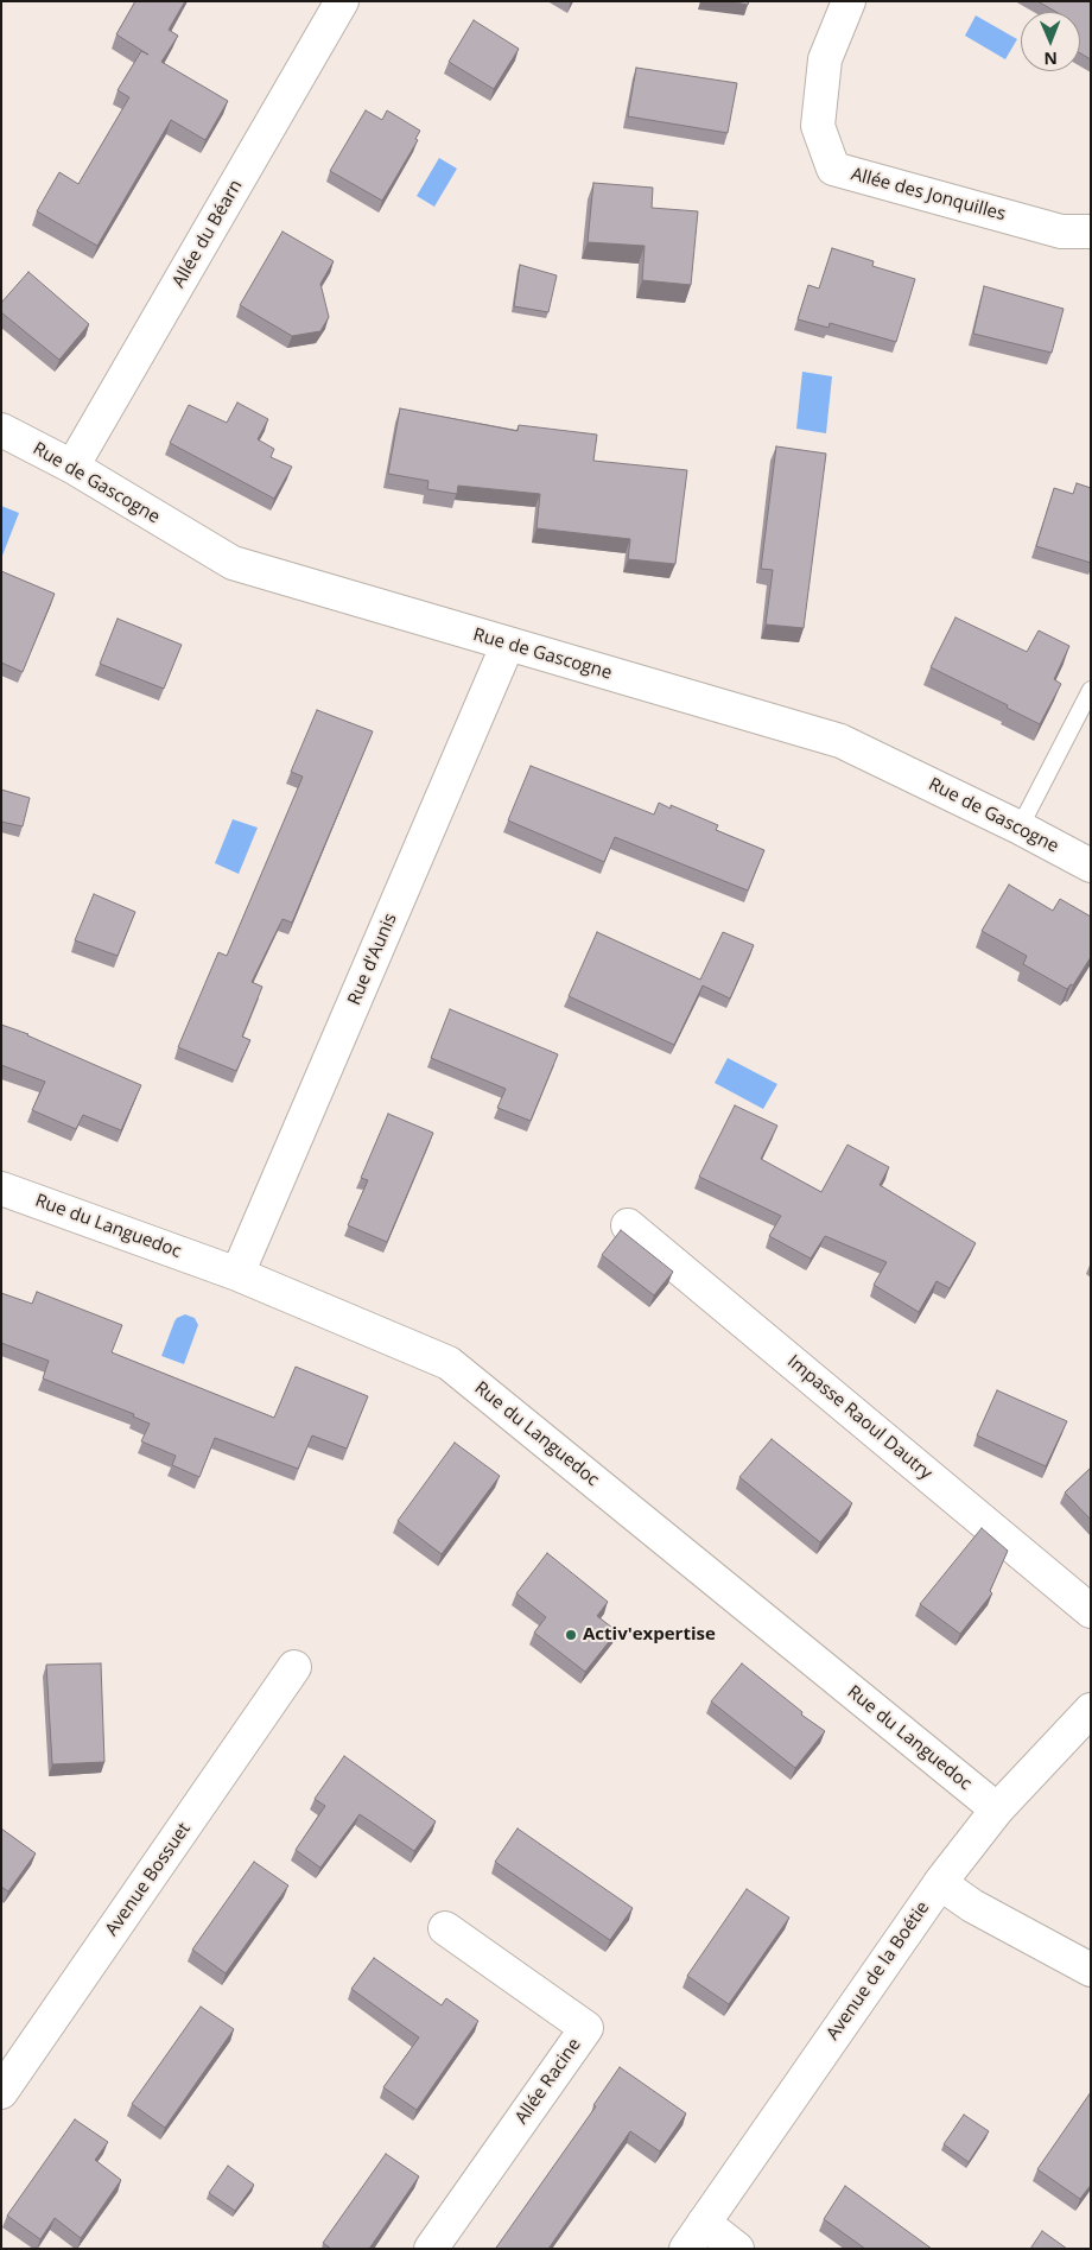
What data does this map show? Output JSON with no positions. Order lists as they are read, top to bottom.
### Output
{
  "streets": {
    "street": [
      "Allée des Jonquilles",
      "Allée du Béarn",
      "Rue de Gascogne",
      "Rue d'Aunis",
      "Rue du Languedoc",
      "Impasse Raoul Dautry",
      "Avenue Bossuet",
      "Avenue de la Boétie",
      "Allée Racine"
    ]
  },
  "crossings": [
    ["Allée du Béarn", "Rue de Gascogne"],
    ["Rue de Gascogne", "Rue d'Aunis"],
    ["Rue d'Aunis", "Rue du Languedoc"],
    ["Rue du Languedoc", "Avenue de la Boétie"]
  ],
  "places": ["Activ'expertise"],
  "north": "bottom"
}
